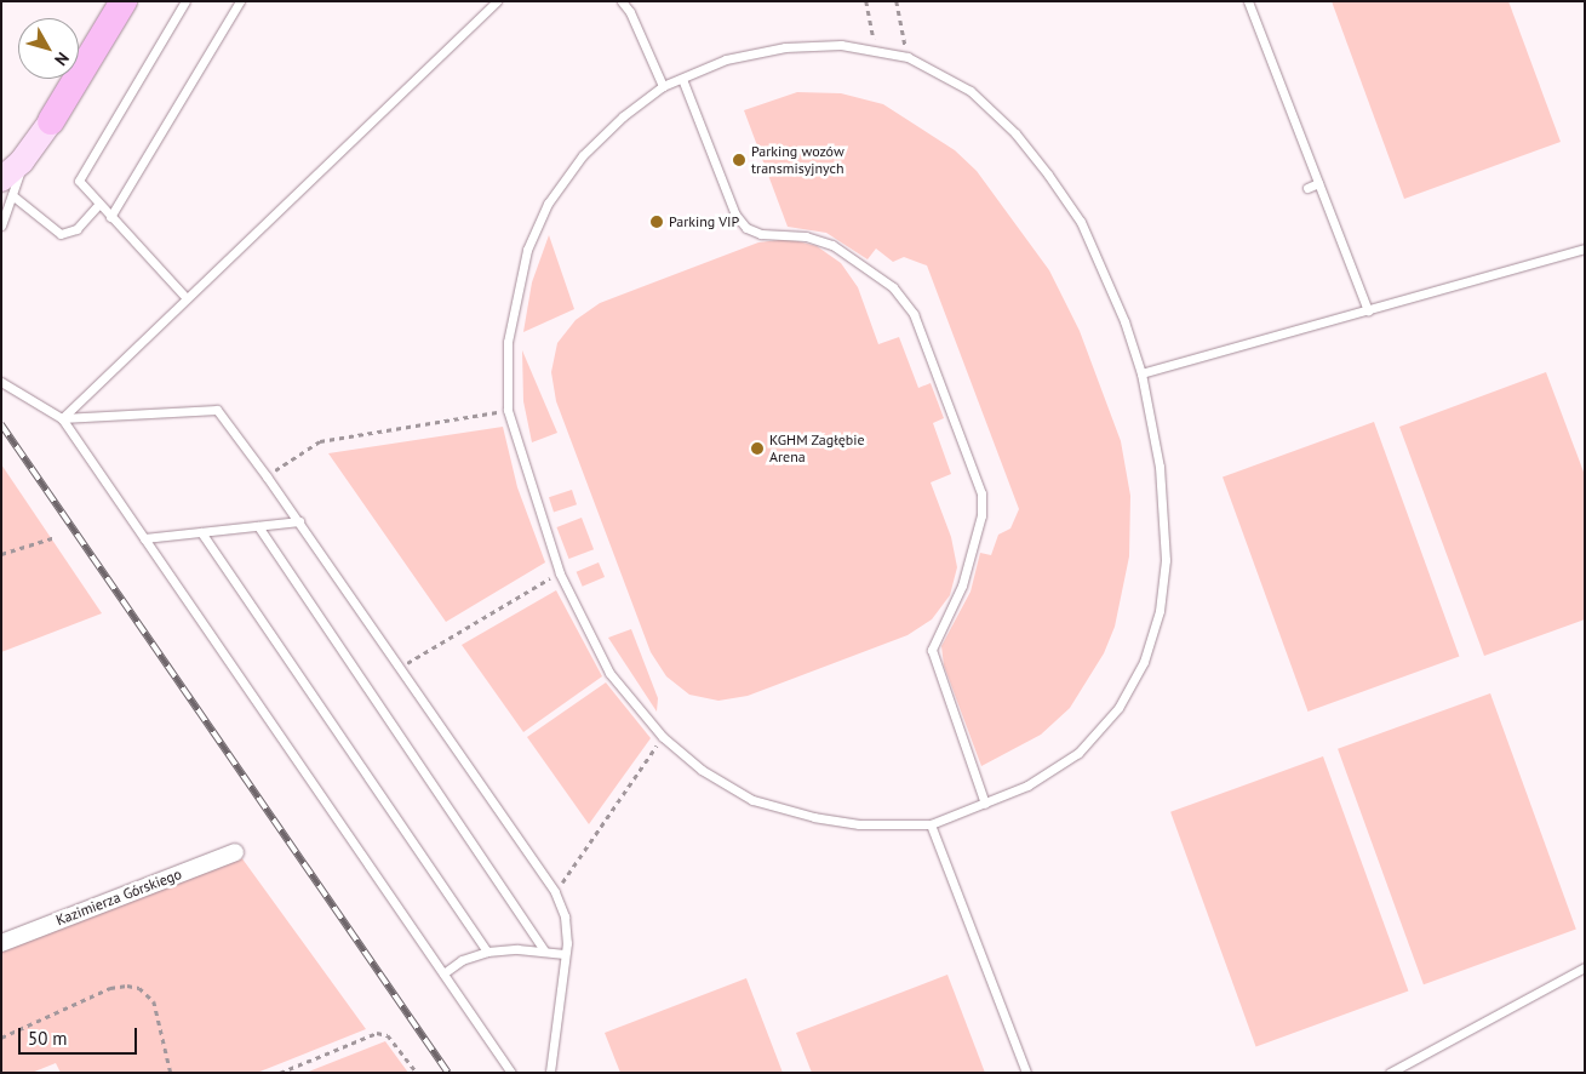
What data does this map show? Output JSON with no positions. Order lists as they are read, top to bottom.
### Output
{
  "streets": {
    "street": ["Kazimierza Górskiego"]
  },
  "places": ["Parking wozów transmisyjnych", "Parking VIP", "KGHM Zagłębie Arena"],
  "scale_bar": "50 m",
  "north": "bottom right"
}
